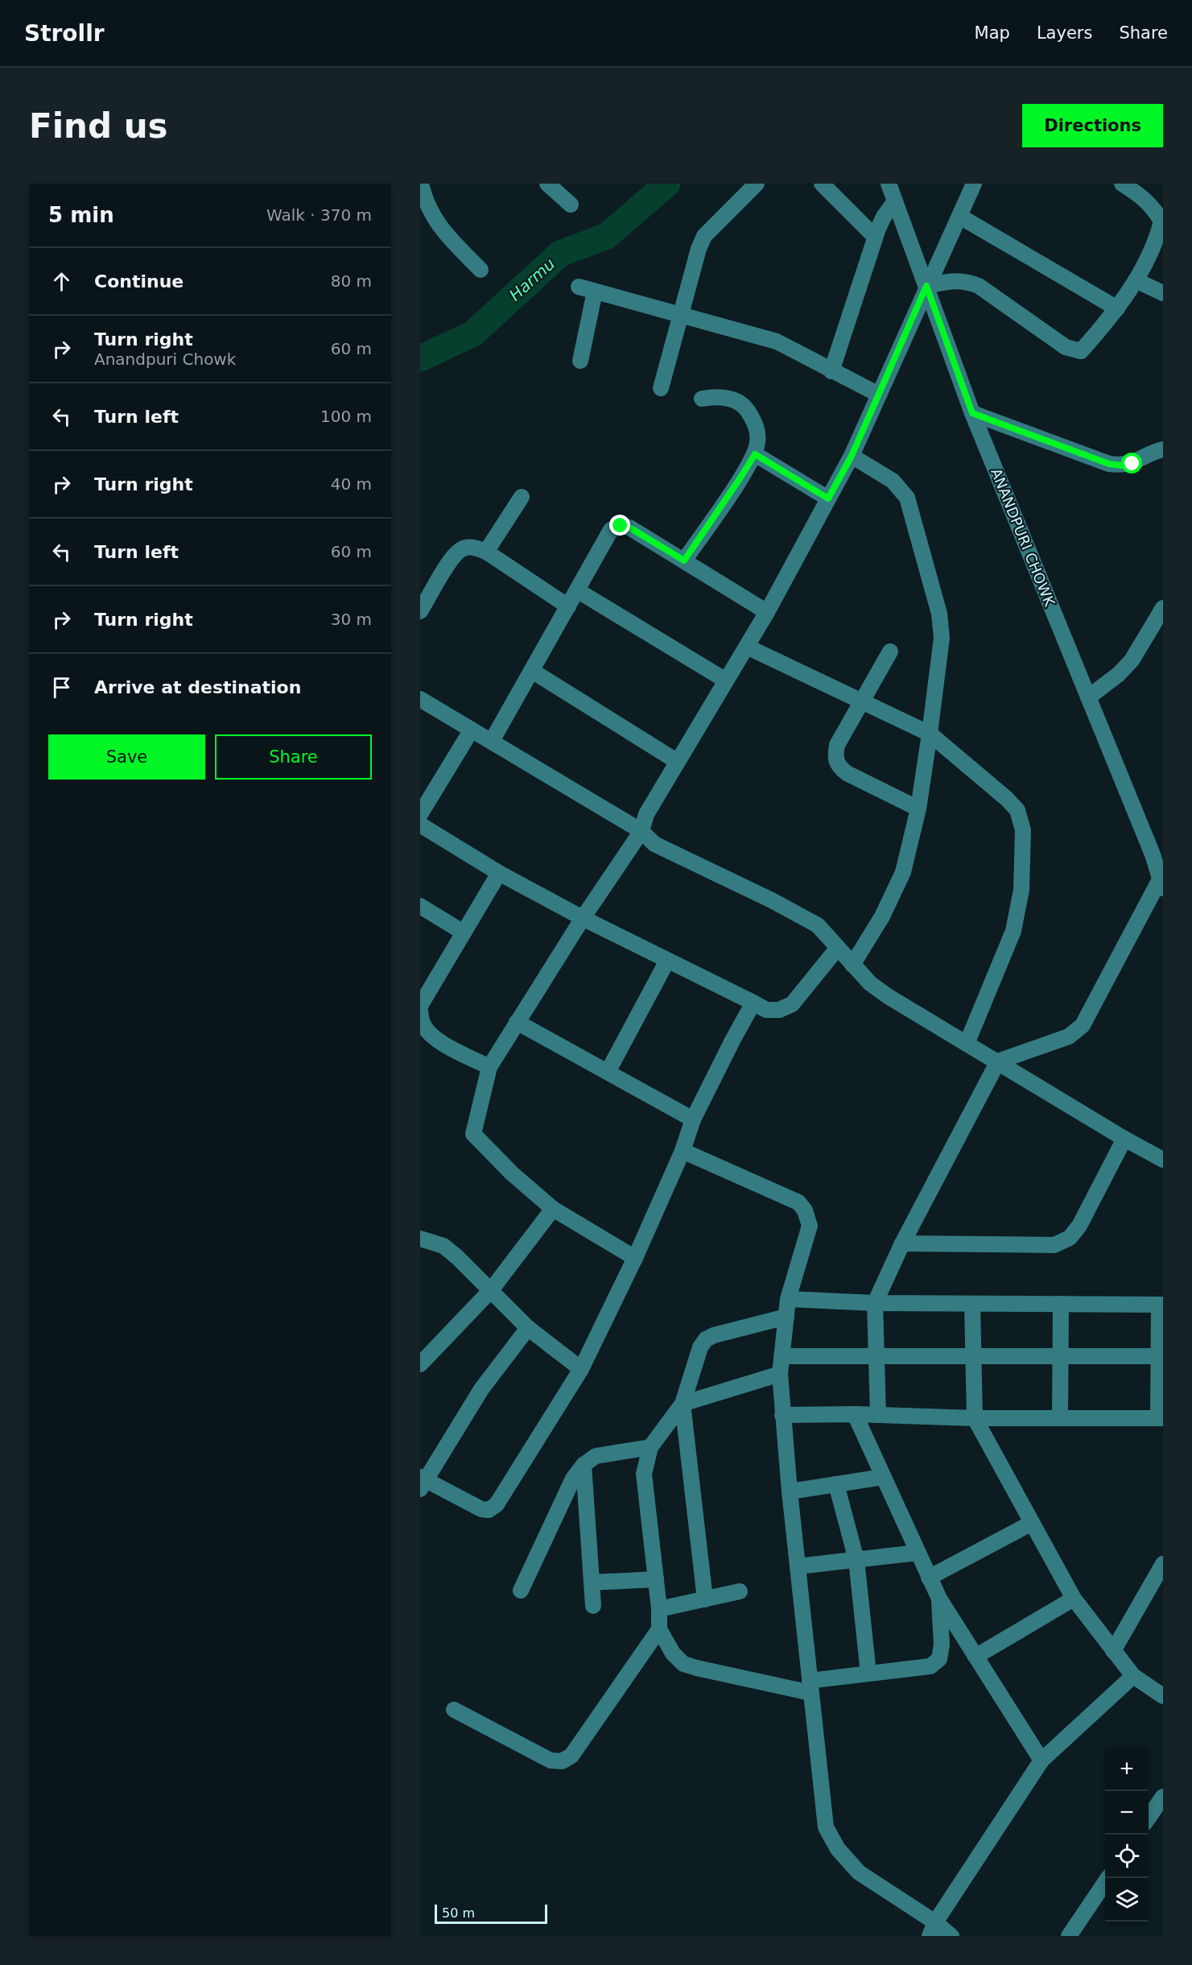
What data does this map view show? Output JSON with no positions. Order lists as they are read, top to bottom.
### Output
{
  "streets": {
    "street": ["ANANDPURI CHOWK"]
  },
  "water": ["Harmu"],
  "scale_bar": "50 m",
  "page": {
    "header": "Strollr",
    "nav": ["Map", "Layers", "Share"],
    "buttons": [
      "Directions",
      ["Save", "Share"]
    ],
    "title": "Find us",
    "heading": ["5 min", "Walk · 370 m"],
    "list": [
      ["Continue", "80 m"],
      ["Turn right", "Anandpuri Chowk", "60 m"],
      ["Turn left", "100 m"],
      ["Turn right", "40 m"],
      ["Turn left", "60 m"],
      ["Turn right", "30 m"],
      "Arrive at destination"
    ],
    "map_buttons": ["+", "−"],
    "scale": "50 m"
  }
}
